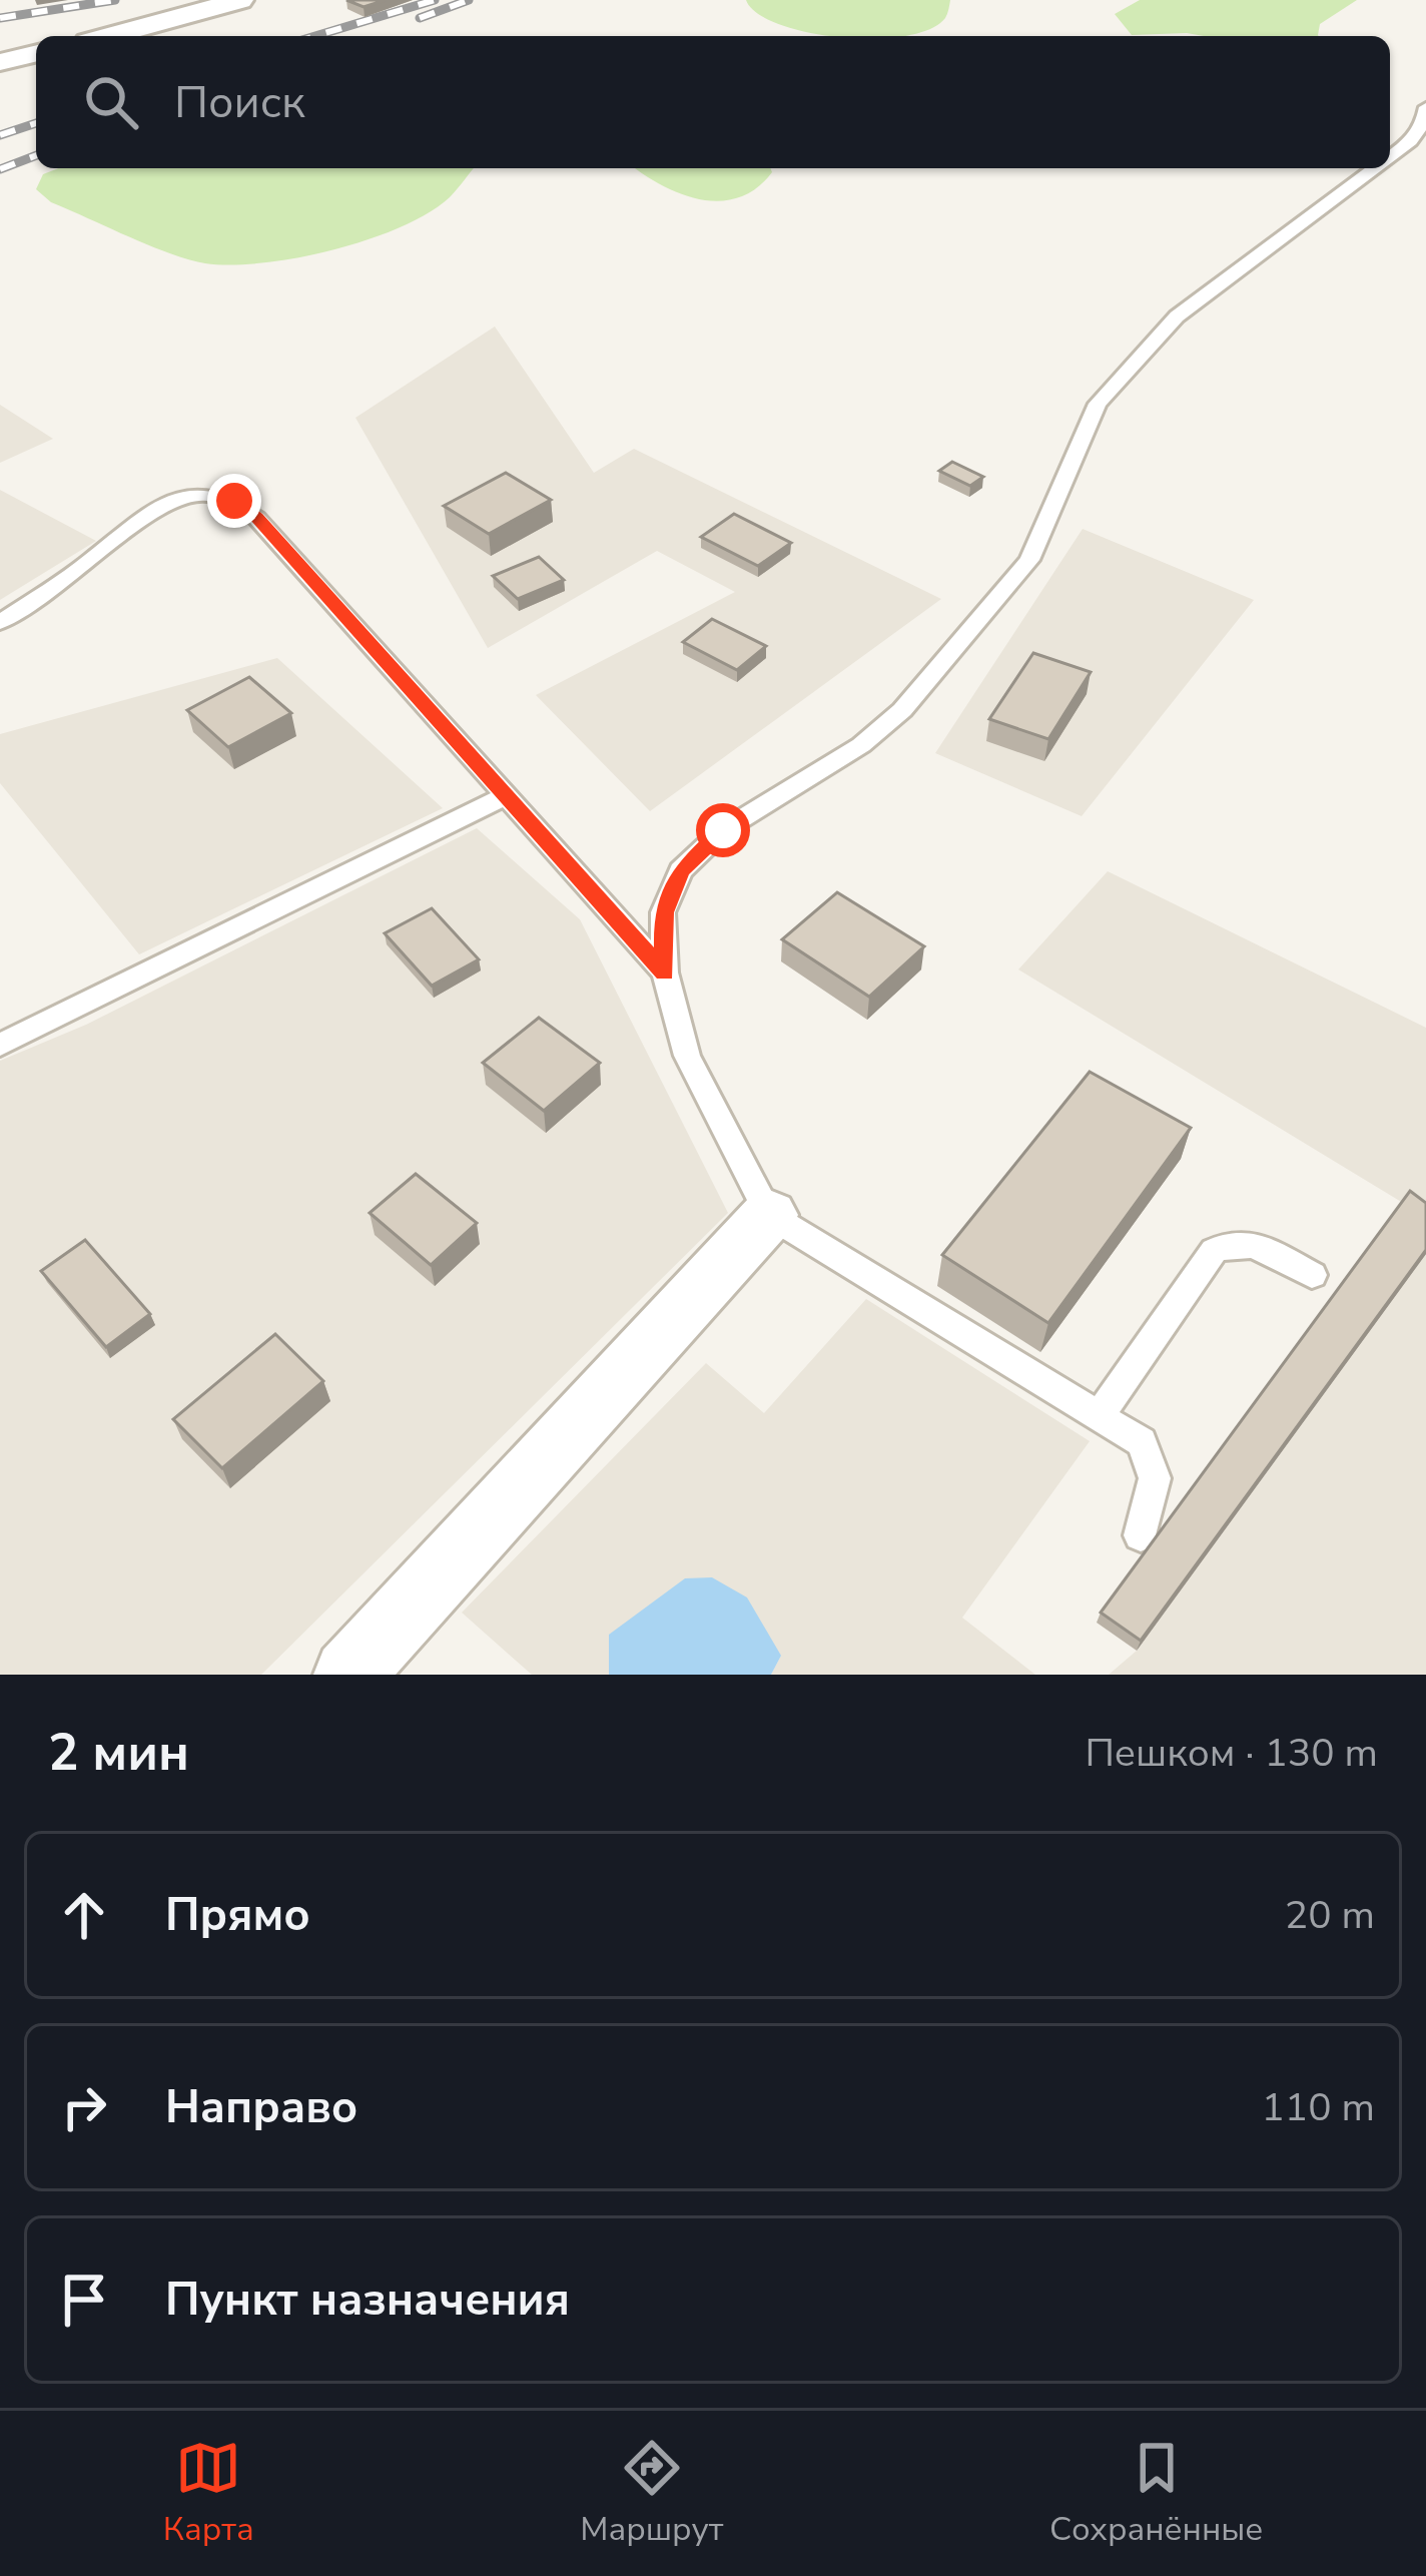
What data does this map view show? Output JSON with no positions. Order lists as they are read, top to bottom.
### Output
{
  "page": {
    "search": "Поиск",
    "heading": ["2 мин", "Пешком · 130 m"],
    "list": [
      ["Прямо", "20 m"],
      ["Направо", "110 m"],
      "Пункт назначения"
    ],
    "nav": ["Карта", "Маршрут", "Сохранённые"]
  }
}
